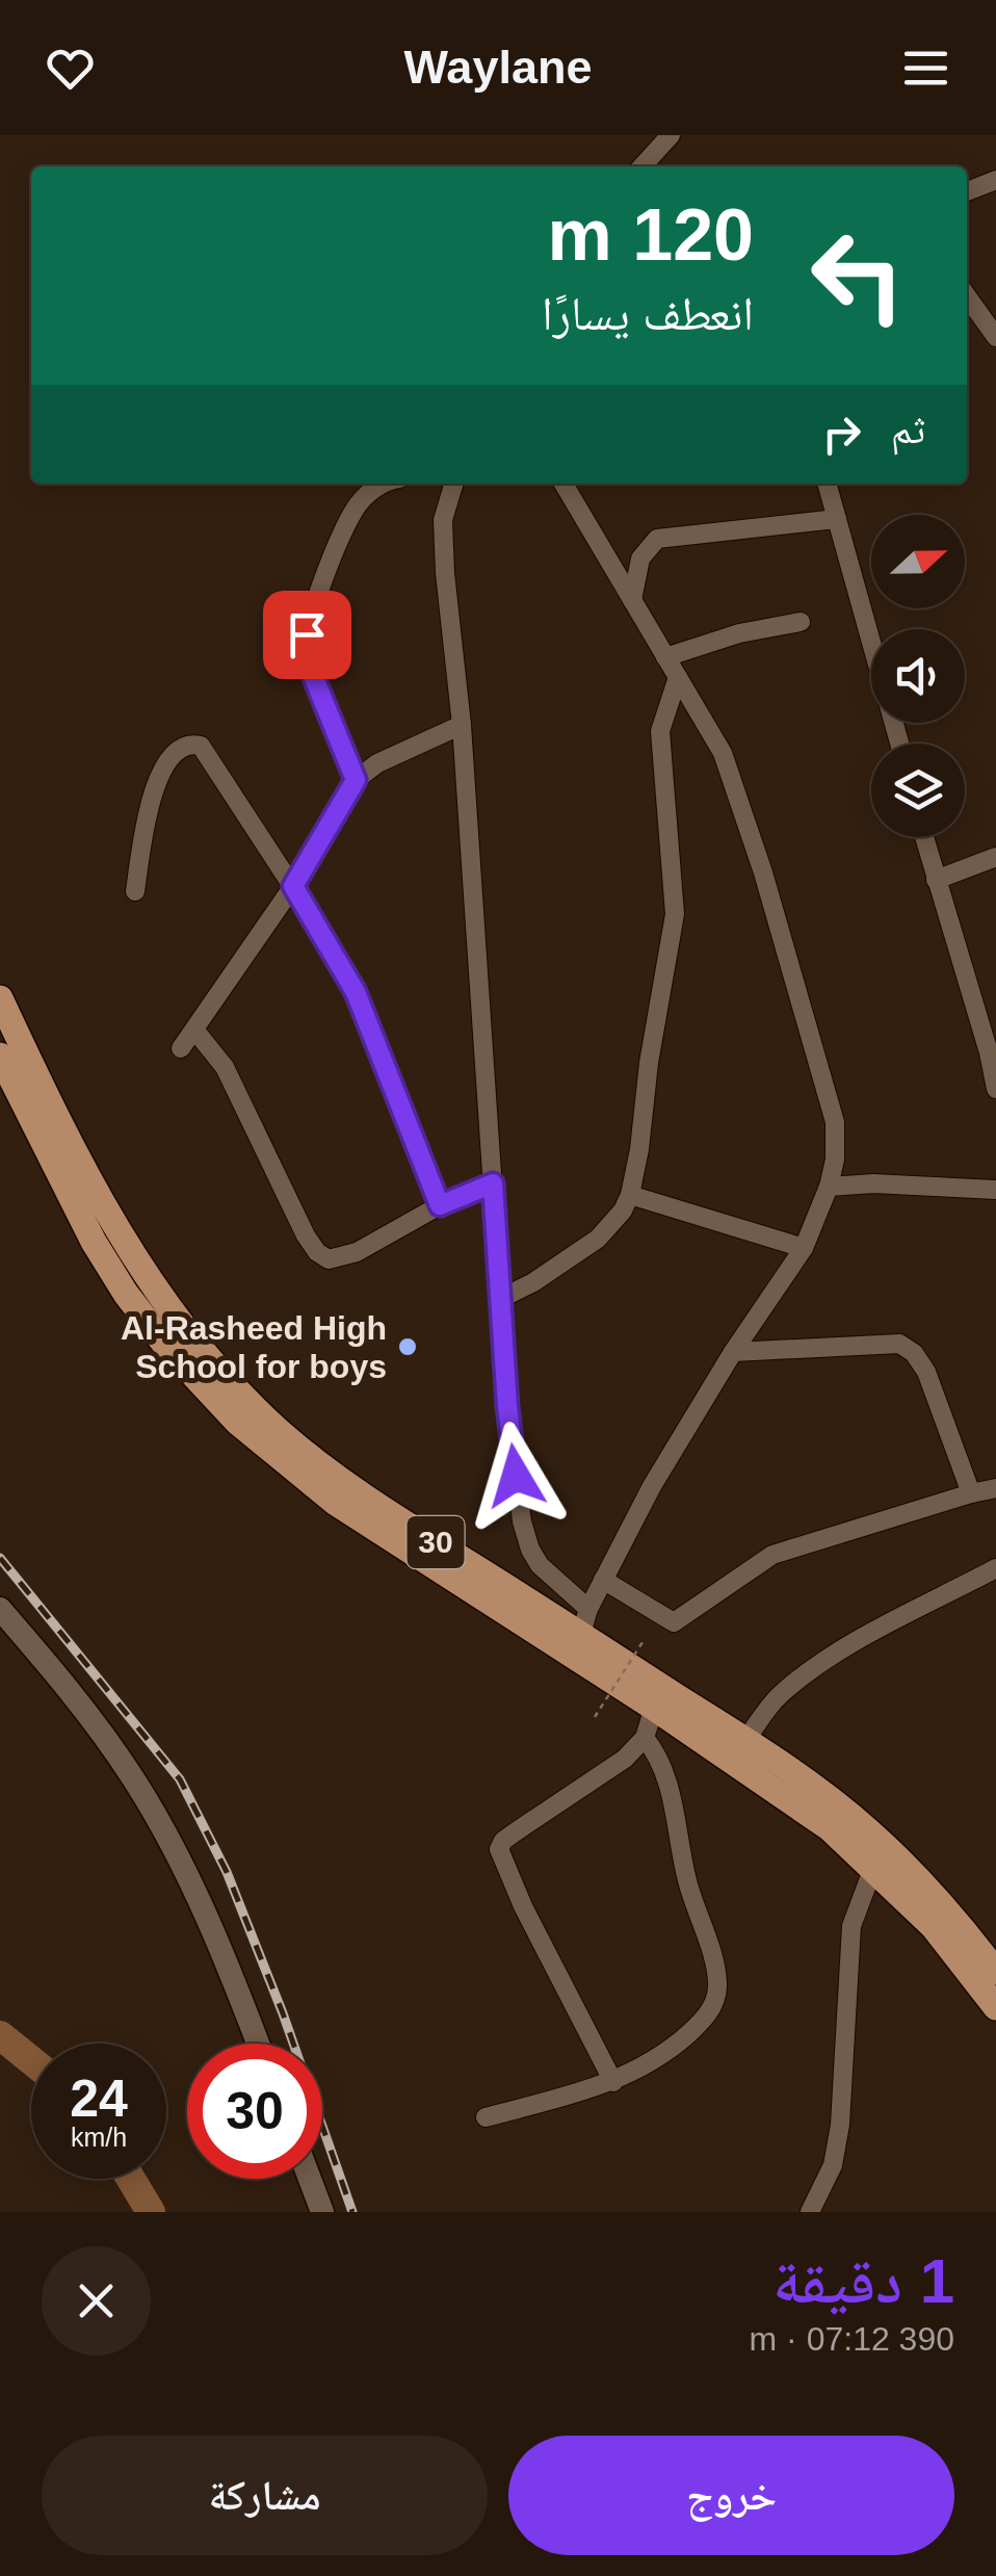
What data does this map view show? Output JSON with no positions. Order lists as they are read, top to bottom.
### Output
{
  "streets": {
    "main road": ["30"]
  },
  "places": ["Al-Rasheed High School for boys"],
  "north": "right",
  "page": {
    "header": "Waylane",
    "turn": ["120 m", "انعطف يسارًا"],
    "then": "ثم",
    "speed": "24 km/h",
    "limit": "30",
    "heading": ["1 دقيقة", "390 m · 07:12"],
    "buttons": ["خروج", "مشاركة"]
  }
}
